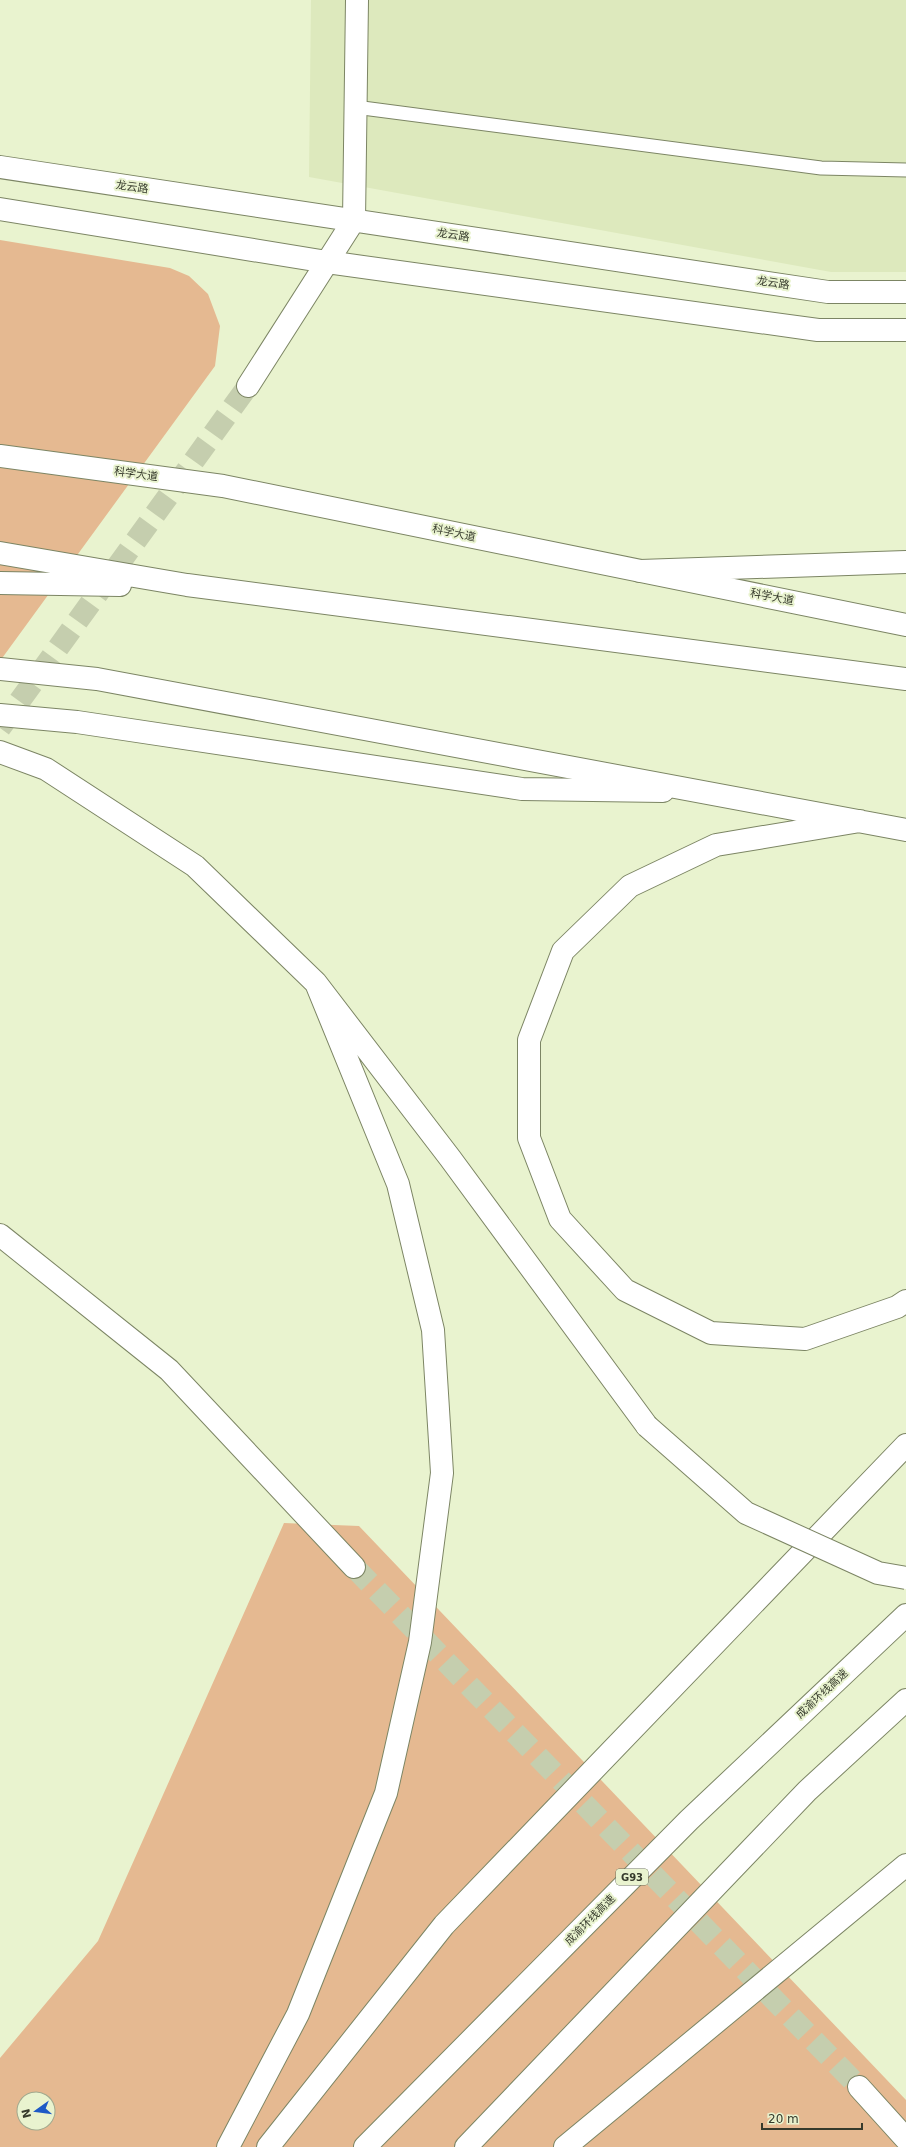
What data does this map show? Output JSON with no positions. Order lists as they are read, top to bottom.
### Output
{
  "streets": {
    "main road": [
      "龙云路",
      "科学大道",
      "成渝环线高速",
      "G93"
    ]
  },
  "scale_bar": "20 m",
  "north": "left"
}
